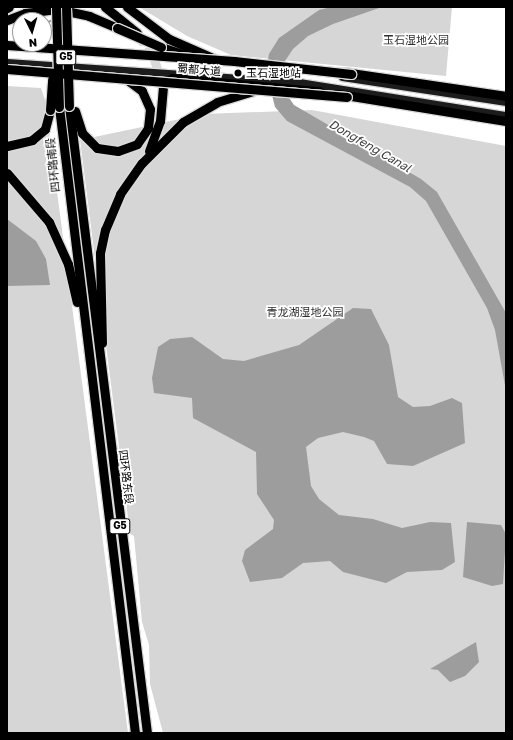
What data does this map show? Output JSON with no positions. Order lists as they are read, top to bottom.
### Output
{
  "streets": {
    "highway": [
      "G5",
      "蜀都大道",
      "四环路南段",
      "四环路东段"
    ]
  },
  "crossings": [
    ["四环路南段", "四环路东段"]
  ],
  "water": ["Dongfeng Canal"],
  "parks": ["玉石湿地公园", "青龙湖湿地公园"],
  "places": ["玉石湿地站"],
  "north": "bottom"
}
